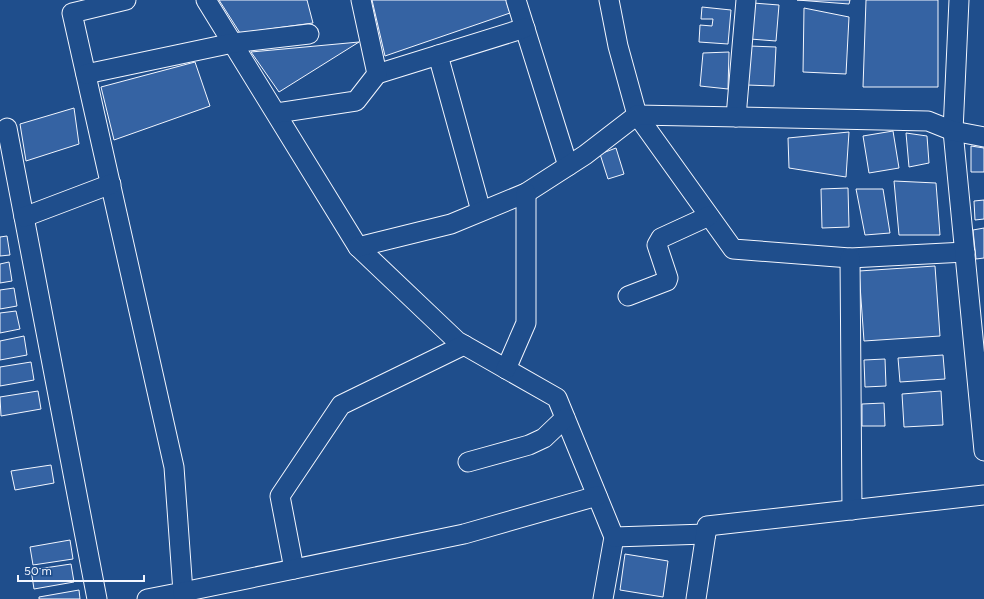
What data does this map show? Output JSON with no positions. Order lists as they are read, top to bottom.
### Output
{
  "scale_bar": "50 m"
}
